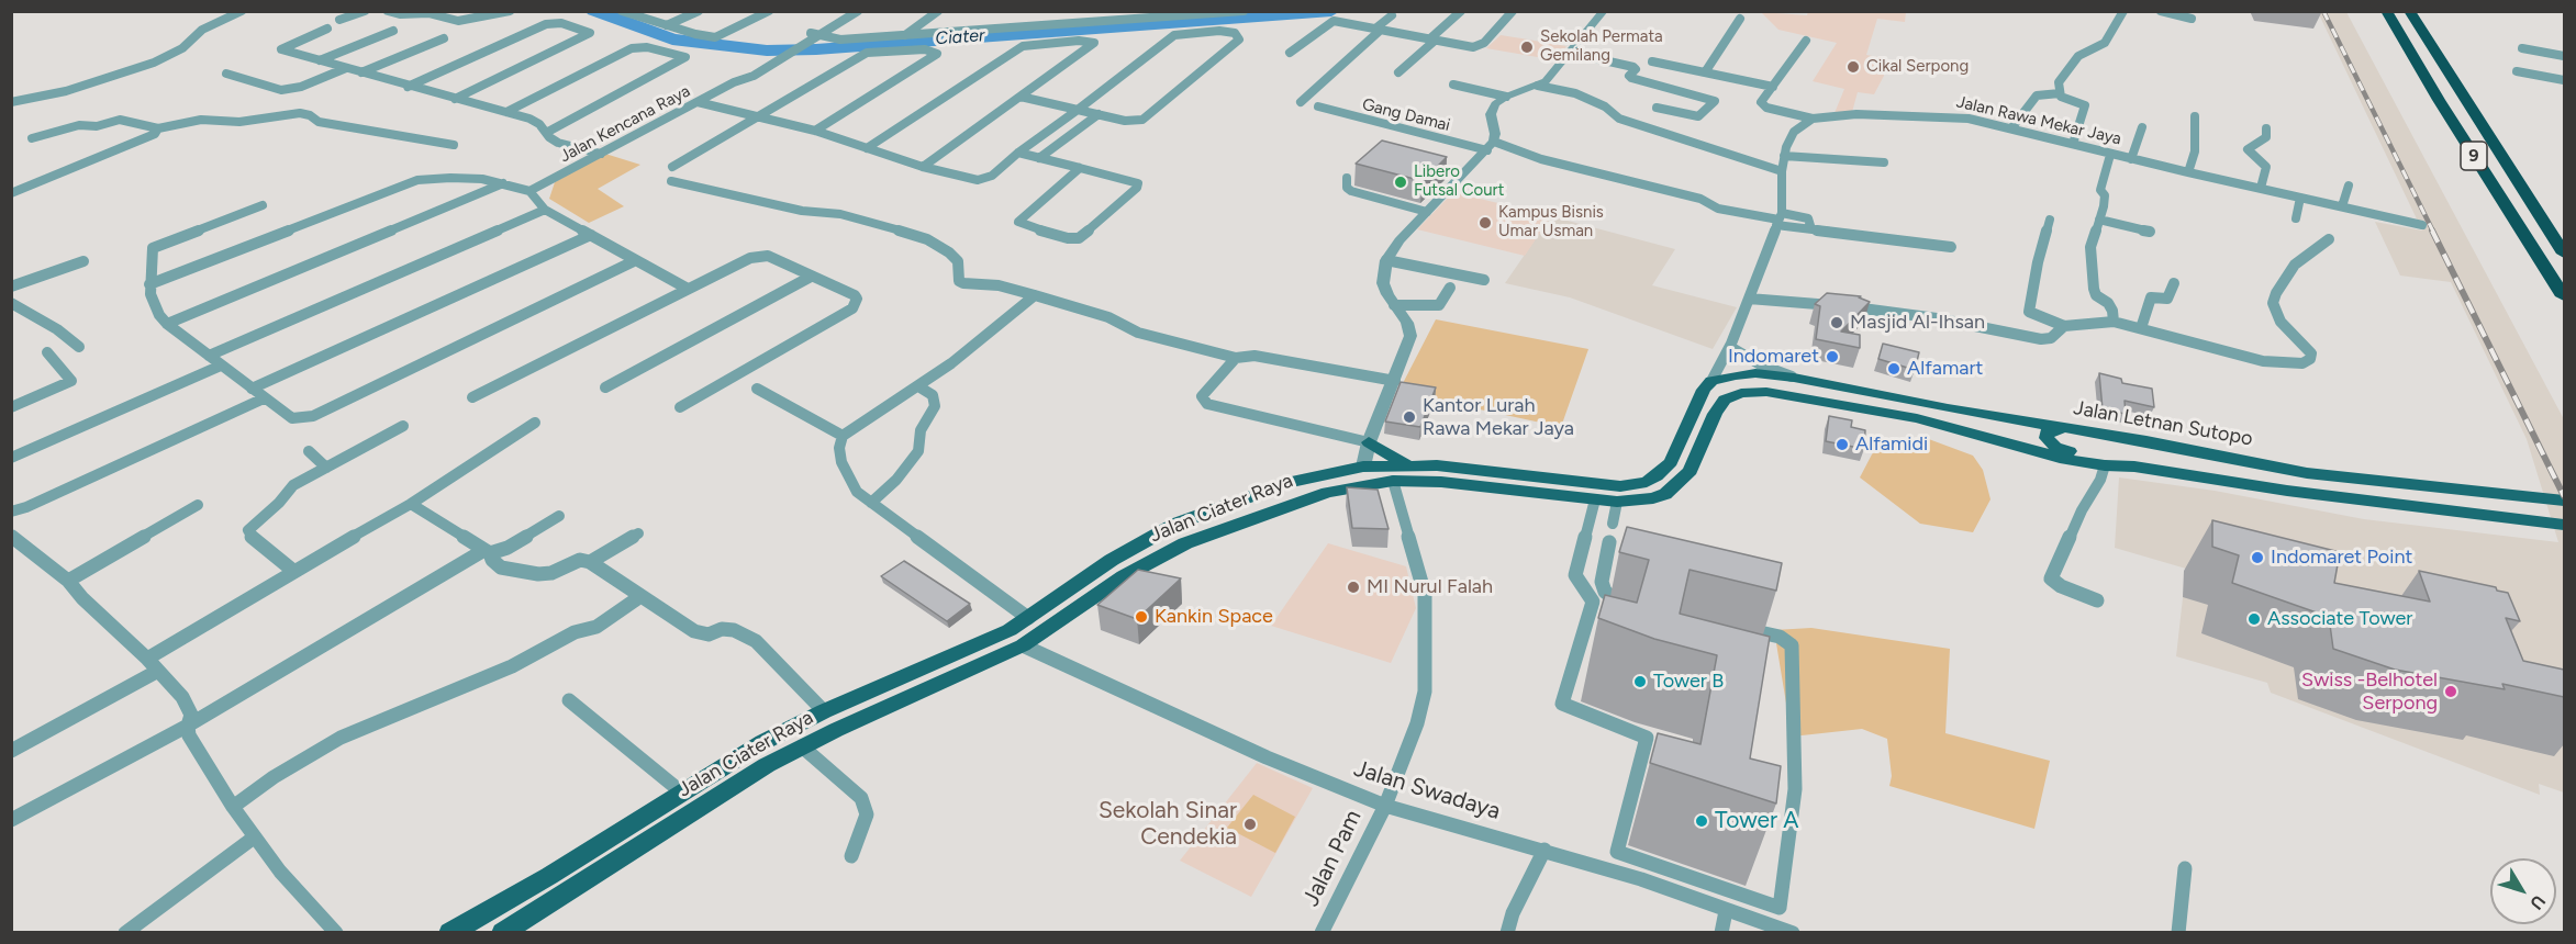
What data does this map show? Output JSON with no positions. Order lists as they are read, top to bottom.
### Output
{
  "streets": {
    "highway": ["9"],
    "main road": ["Jalan Letnan Sutopo", "Jalan Ciater Raya"],
    "street": [
      "Gang Damai",
      "Jalan Rawa Mekar Jaya",
      "Jalan Kencana Raya",
      "Jalan Swadaya",
      "Jalan Pam"
    ]
  },
  "crossings": [
    ["Jalan Letnan Sutopo", "Jalan Ciater Raya"],
    ["Jalan Ciater Raya", "Jalan Swadaya"],
    ["Jalan Ciater Raya", "Jalan Pam"],
    ["Jalan Swadaya", "Jalan Pam"]
  ],
  "water": ["Ciater"],
  "places": [
    "Sekolah Permata Gemilang",
    "Cikal Serpong",
    "Libero Futsal Court",
    "Kampus Bisnis Umar Usman",
    "Masjid Al-Ihsan",
    "Indomaret",
    "Alfamart",
    "Kantor Lurah Rawa Mekar Jaya",
    "Alfamidi",
    "Indomaret Point",
    "MI Nurul Falah",
    "Kankin Space",
    "Associate Tower",
    "Tower B",
    "Swiss -Belhotel Serpong",
    "Tower A",
    "Sekolah Sinar Cendekia"
  ],
  "north": "bottom right"
}
